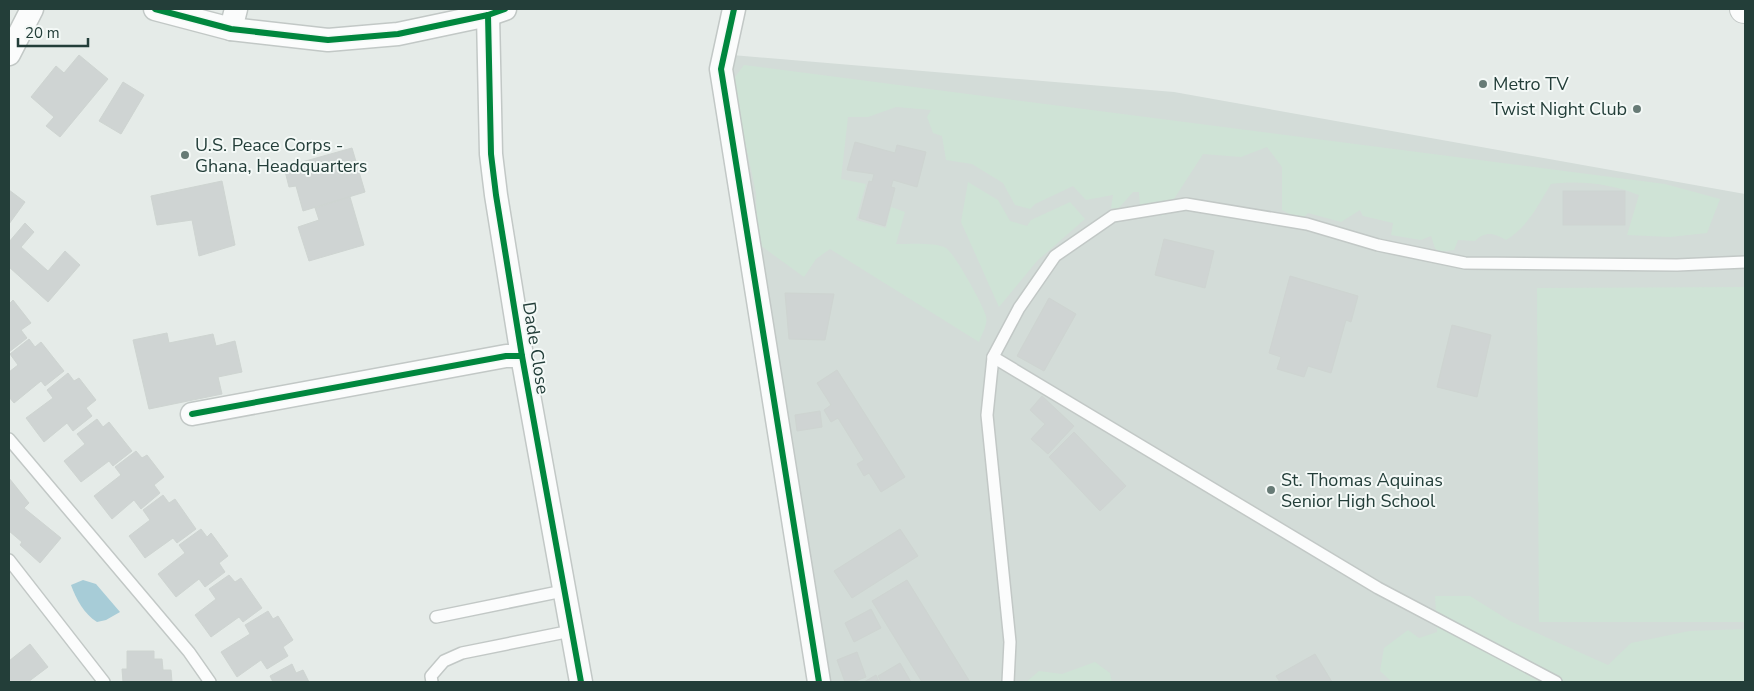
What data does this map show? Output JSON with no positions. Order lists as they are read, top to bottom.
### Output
{
  "streets": {
    "street": ["Dade Close"]
  },
  "places": [
    "Metro TV",
    "Twist Night Club",
    "U.S. Peace Corps - Ghana, Headquarters",
    "St. Thomas Aquinas Senior High School"
  ],
  "scale_bar": "20 m"
}
